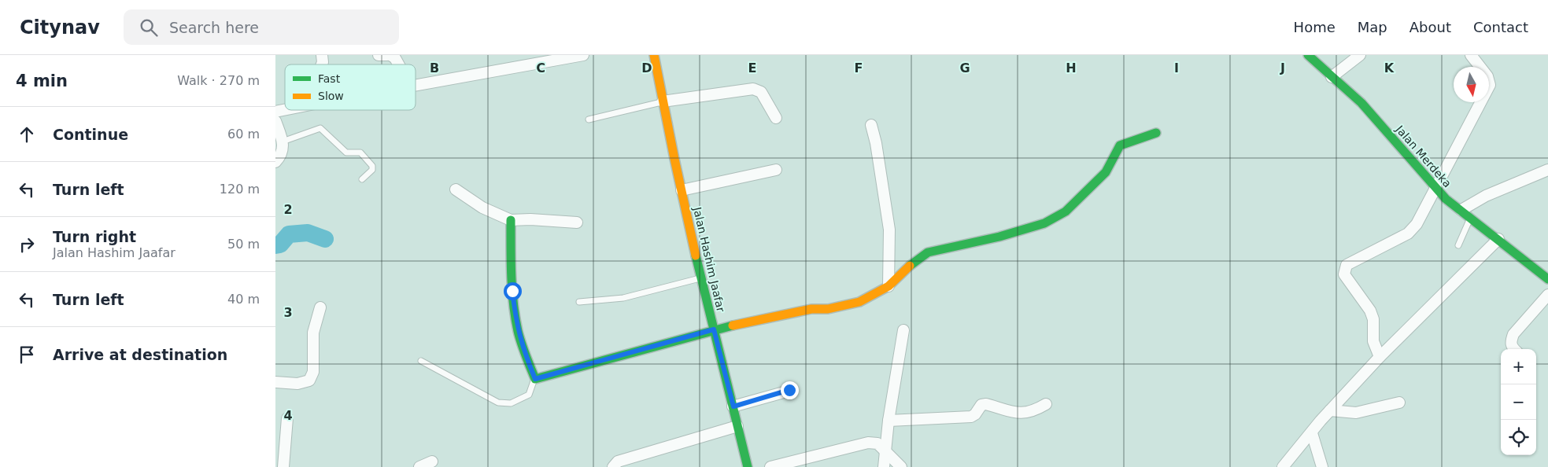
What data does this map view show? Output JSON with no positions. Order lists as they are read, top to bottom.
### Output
{
  "streets": {
    "street": ["Jalan Merdeka", "Jalan Hashim Jaafar"]
  },
  "legend": ["Fast", "Slow"],
  "north": "bottom",
  "page": {
    "header": "Citynav",
    "search": "Search here",
    "nav": [
      "Home",
      "Map",
      "About",
      "Contact"
    ],
    "heading": ["4 min", "Walk · 270 m"],
    "list": [
      ["Continue", "60 m"],
      ["Turn left", "120 m"],
      ["Turn right", "Jalan Hashim Jaafar", "50 m"],
      ["Turn left", "40 m"],
      "Arrive at destination"
    ],
    "map_buttons": ["+", "−"]
  },
  "grid": {
    "columns": [
      "B",
      "C",
      "D",
      "E",
      "F",
      "G",
      "H",
      "I",
      "J",
      "K"
    ],
    "rows": ["2", "3", "4"]
  }
}
